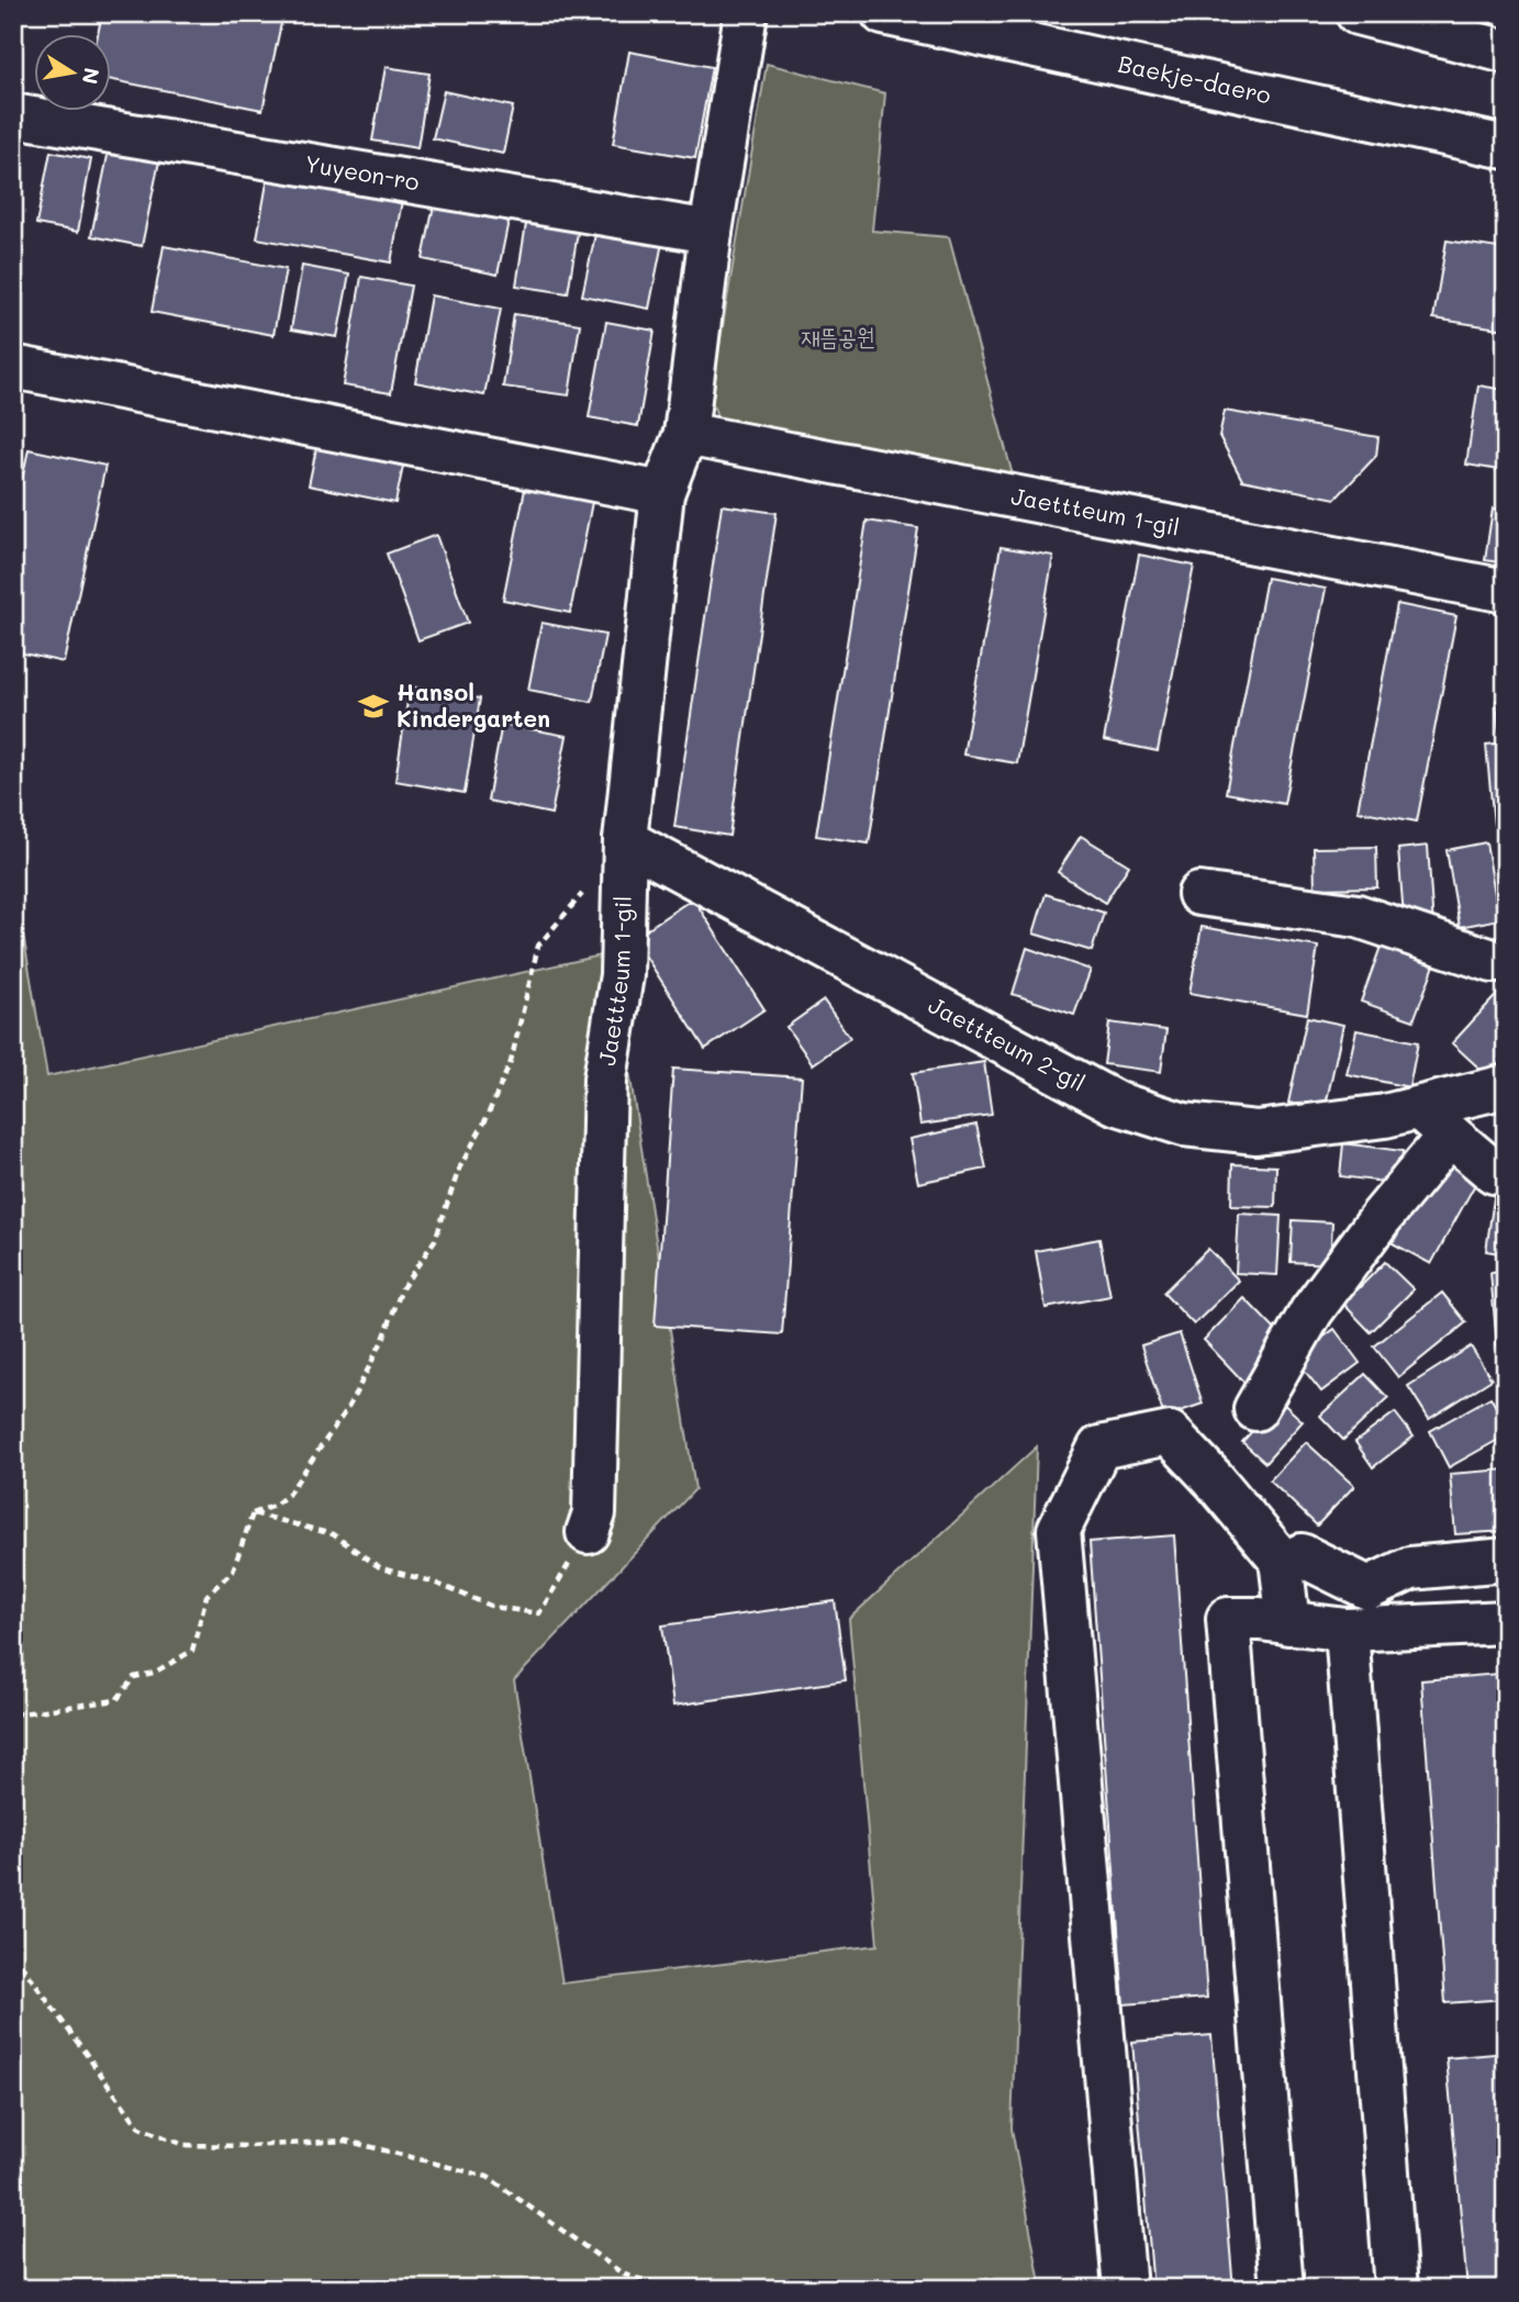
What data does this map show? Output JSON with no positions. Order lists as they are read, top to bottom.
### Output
{
  "streets": {
    "street": [
      "Baekje-daero",
      "Yuyeon-ro",
      "Jaettteum 1-gil",
      "Jaettteum 2-gil"
    ]
  },
  "crossings": [
    ["Yuyeon-ro", "Jaettteum 1-gil"],
    ["Jaettteum 1-gil", "Jaettteum 2-gil"]
  ],
  "parks": ["재뜸공원"],
  "places": {
    "school or university": ["Hansol Kindergarten"]
  },
  "north": "right"
}
